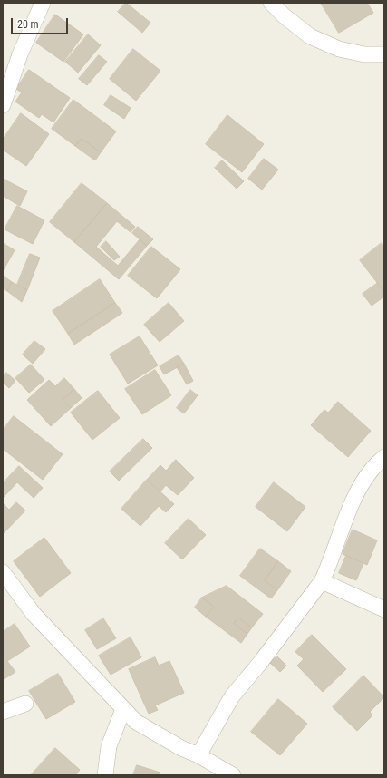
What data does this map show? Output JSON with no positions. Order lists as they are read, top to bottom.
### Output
{
  "scale_bar": "20 m"
}
